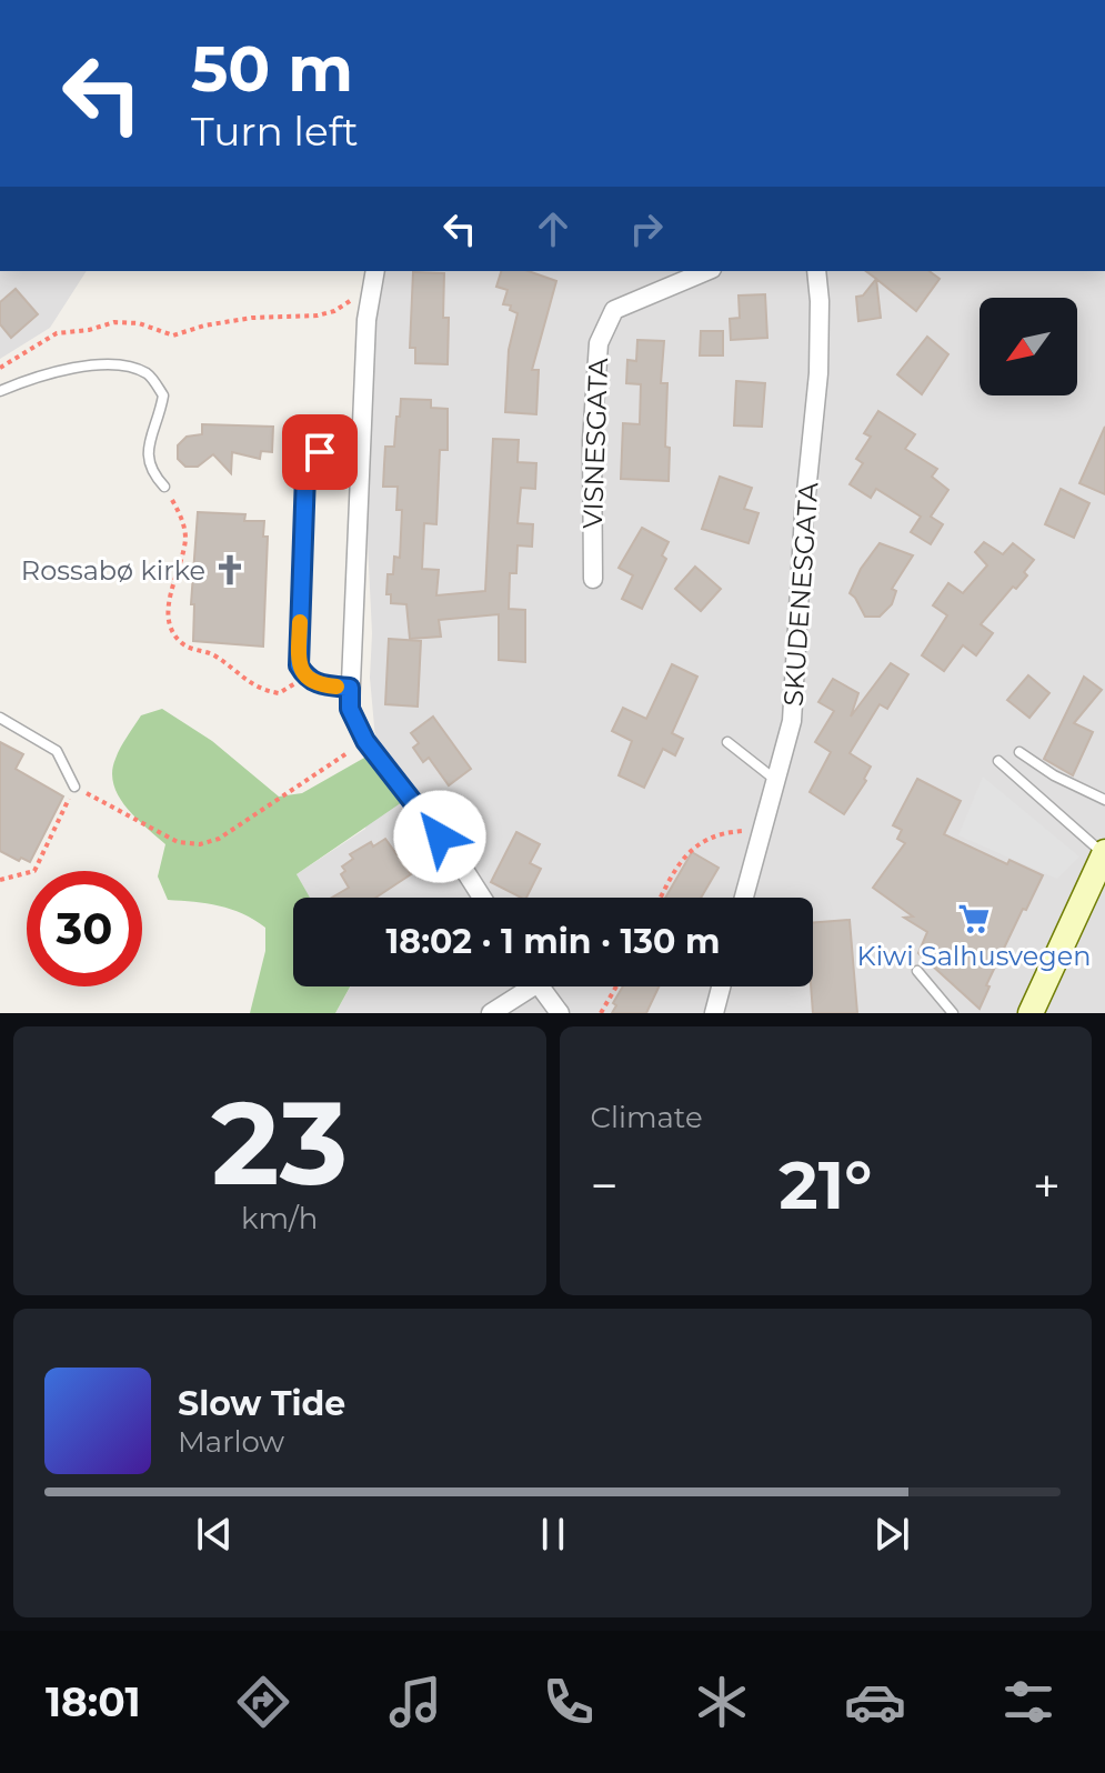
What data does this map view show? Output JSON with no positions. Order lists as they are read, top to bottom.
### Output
{
  "streets": {
    "street": ["VISNESGATA", "SKUDENESGATA"]
  },
  "places": {
    "church": ["Rossabø kirke"],
    "supermarket": ["Kiwi Salhusvegen"]
  },
  "north": "bottom left",
  "page": {
    "turn": ["50 m", "Turn left"],
    "limit": "30",
    "trip": "18:02 · 1 min · 130 m",
    "tile": [
      ["23", "km/h"],
      "Climate"
    ],
    "heat": ["−", "21°", "+"],
    "song": ["Slow Tide", "Marlow"],
    "tabs": "18:01"
  }
}
